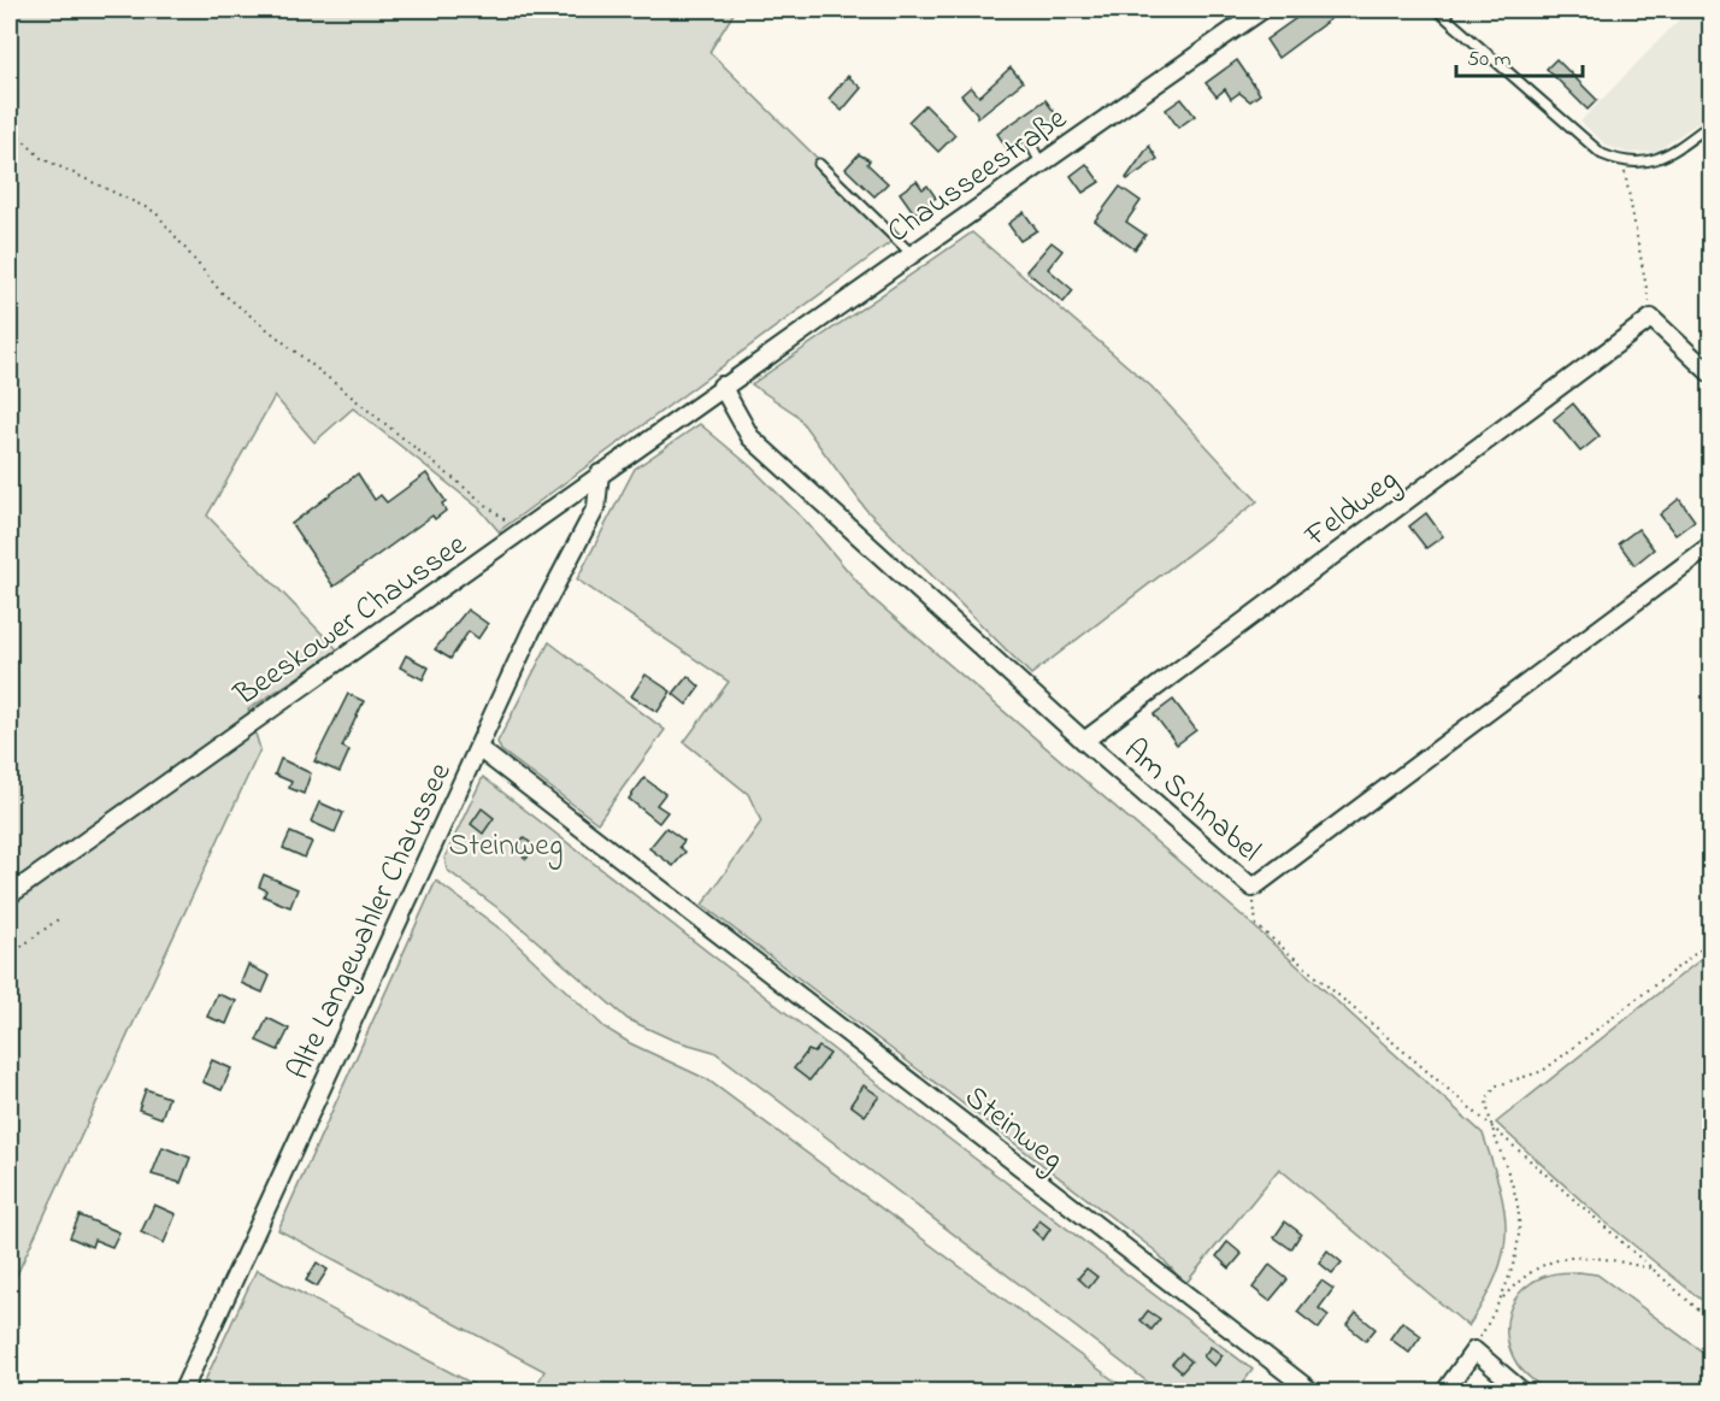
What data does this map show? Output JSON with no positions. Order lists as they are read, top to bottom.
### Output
{
  "streets": {
    "street": [
      "Chausseestraße",
      "Feldweg",
      "Beeskower Chaussee",
      "Am Schnabel",
      "Alte Langewahler Chaussee",
      "Steinweg"
    ]
  },
  "crossings": [
    ["Chausseestraße", "Beeskower Chaussee"],
    ["Chausseestraße", "Am Schnabel"],
    ["Feldweg", "Am Schnabel"],
    ["Beeskower Chaussee", "Am Schnabel"],
    ["Beeskower Chaussee", "Alte Langewahler Chaussee"],
    ["Alte Langewahler Chaussee", "Steinweg"]
  ],
  "parks": ["Steinweg"],
  "scale_bar": "50 m"
}
